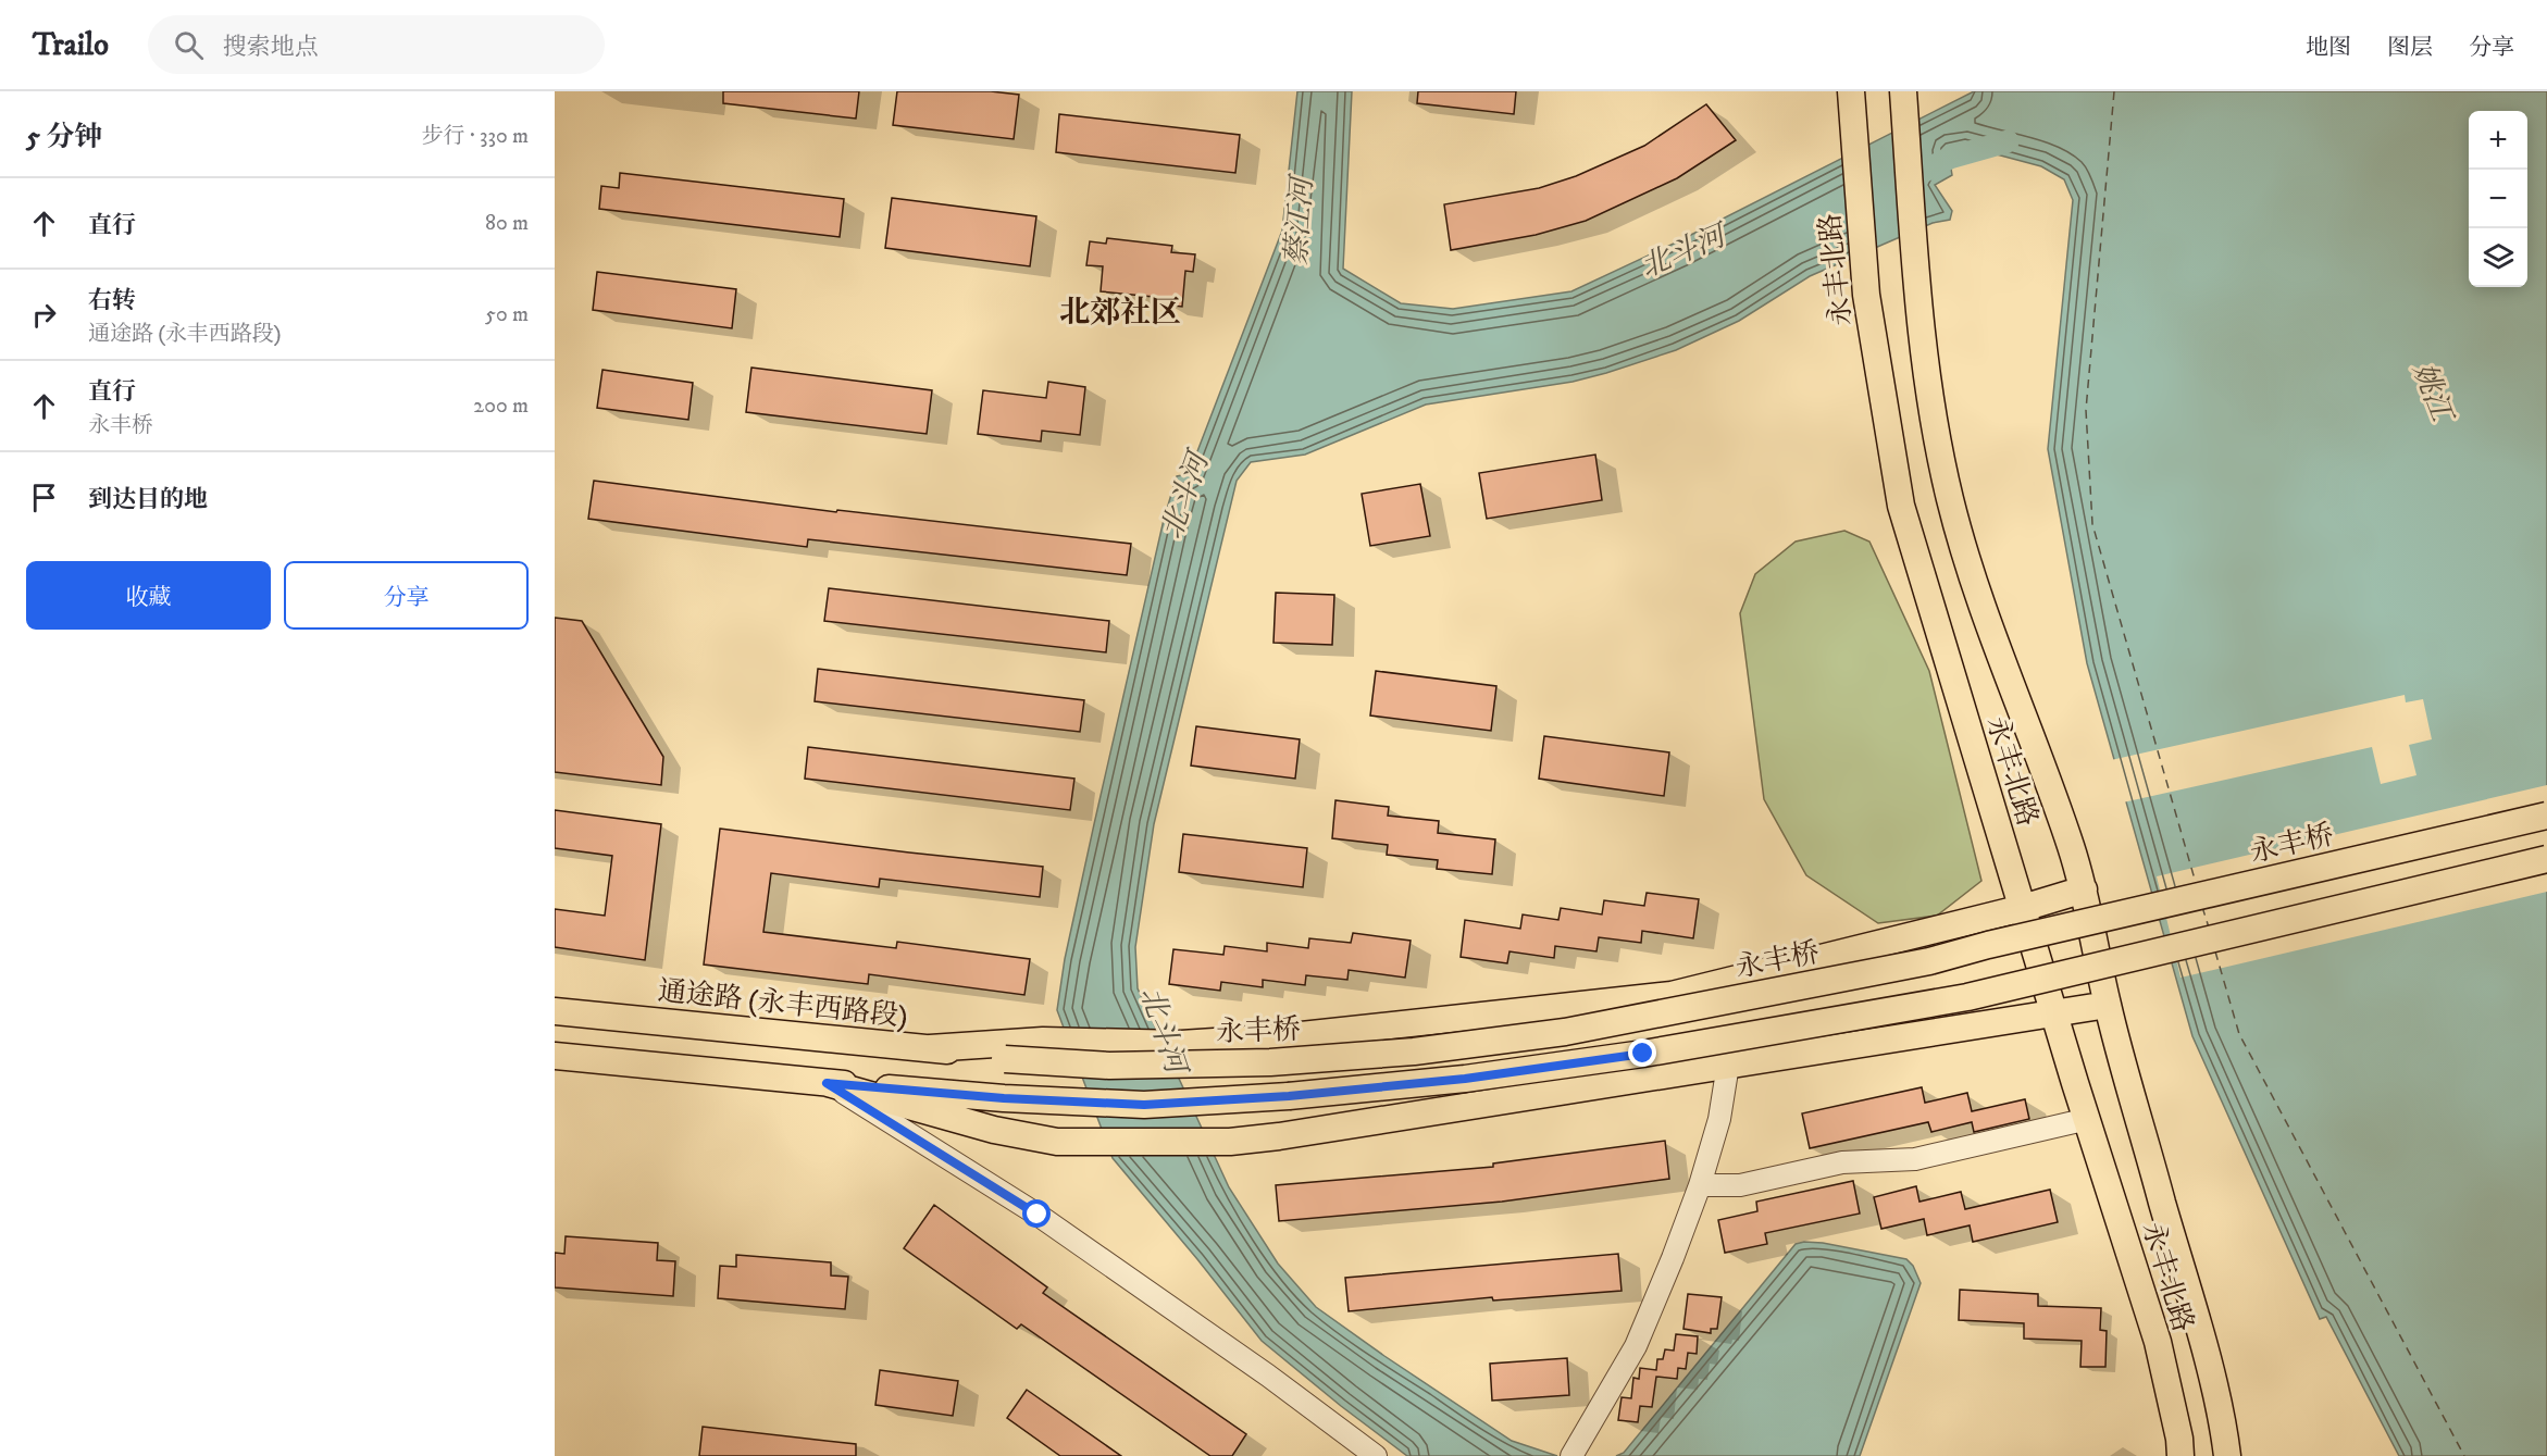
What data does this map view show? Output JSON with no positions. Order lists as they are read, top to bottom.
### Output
{
  "streets": {
    "main road": ["永丰北路", "永丰桥", "通途路 (永丰西路段)"]
  },
  "crossings": [
    ["永丰桥", "通途路 (永丰西路段)"]
  ],
  "districts": ["北郊社区"],
  "water": ["蔡江河", "北斗河", "姚江"],
  "page": {
    "header": "Trailo",
    "search": "搜索地点",
    "nav": ["地图", "图层", "分享"],
    "heading": ["5 分钟", "步行 · 330 m"],
    "map_buttons": ["+", "−"],
    "list": [
      ["直行", "80 m"],
      ["右转", "通途路 (永丰西路段)", "50 m"],
      ["直行", "永丰桥", "200 m"],
      "到达目的地"
    ],
    "buttons": ["收藏", "分享"]
  }
}
